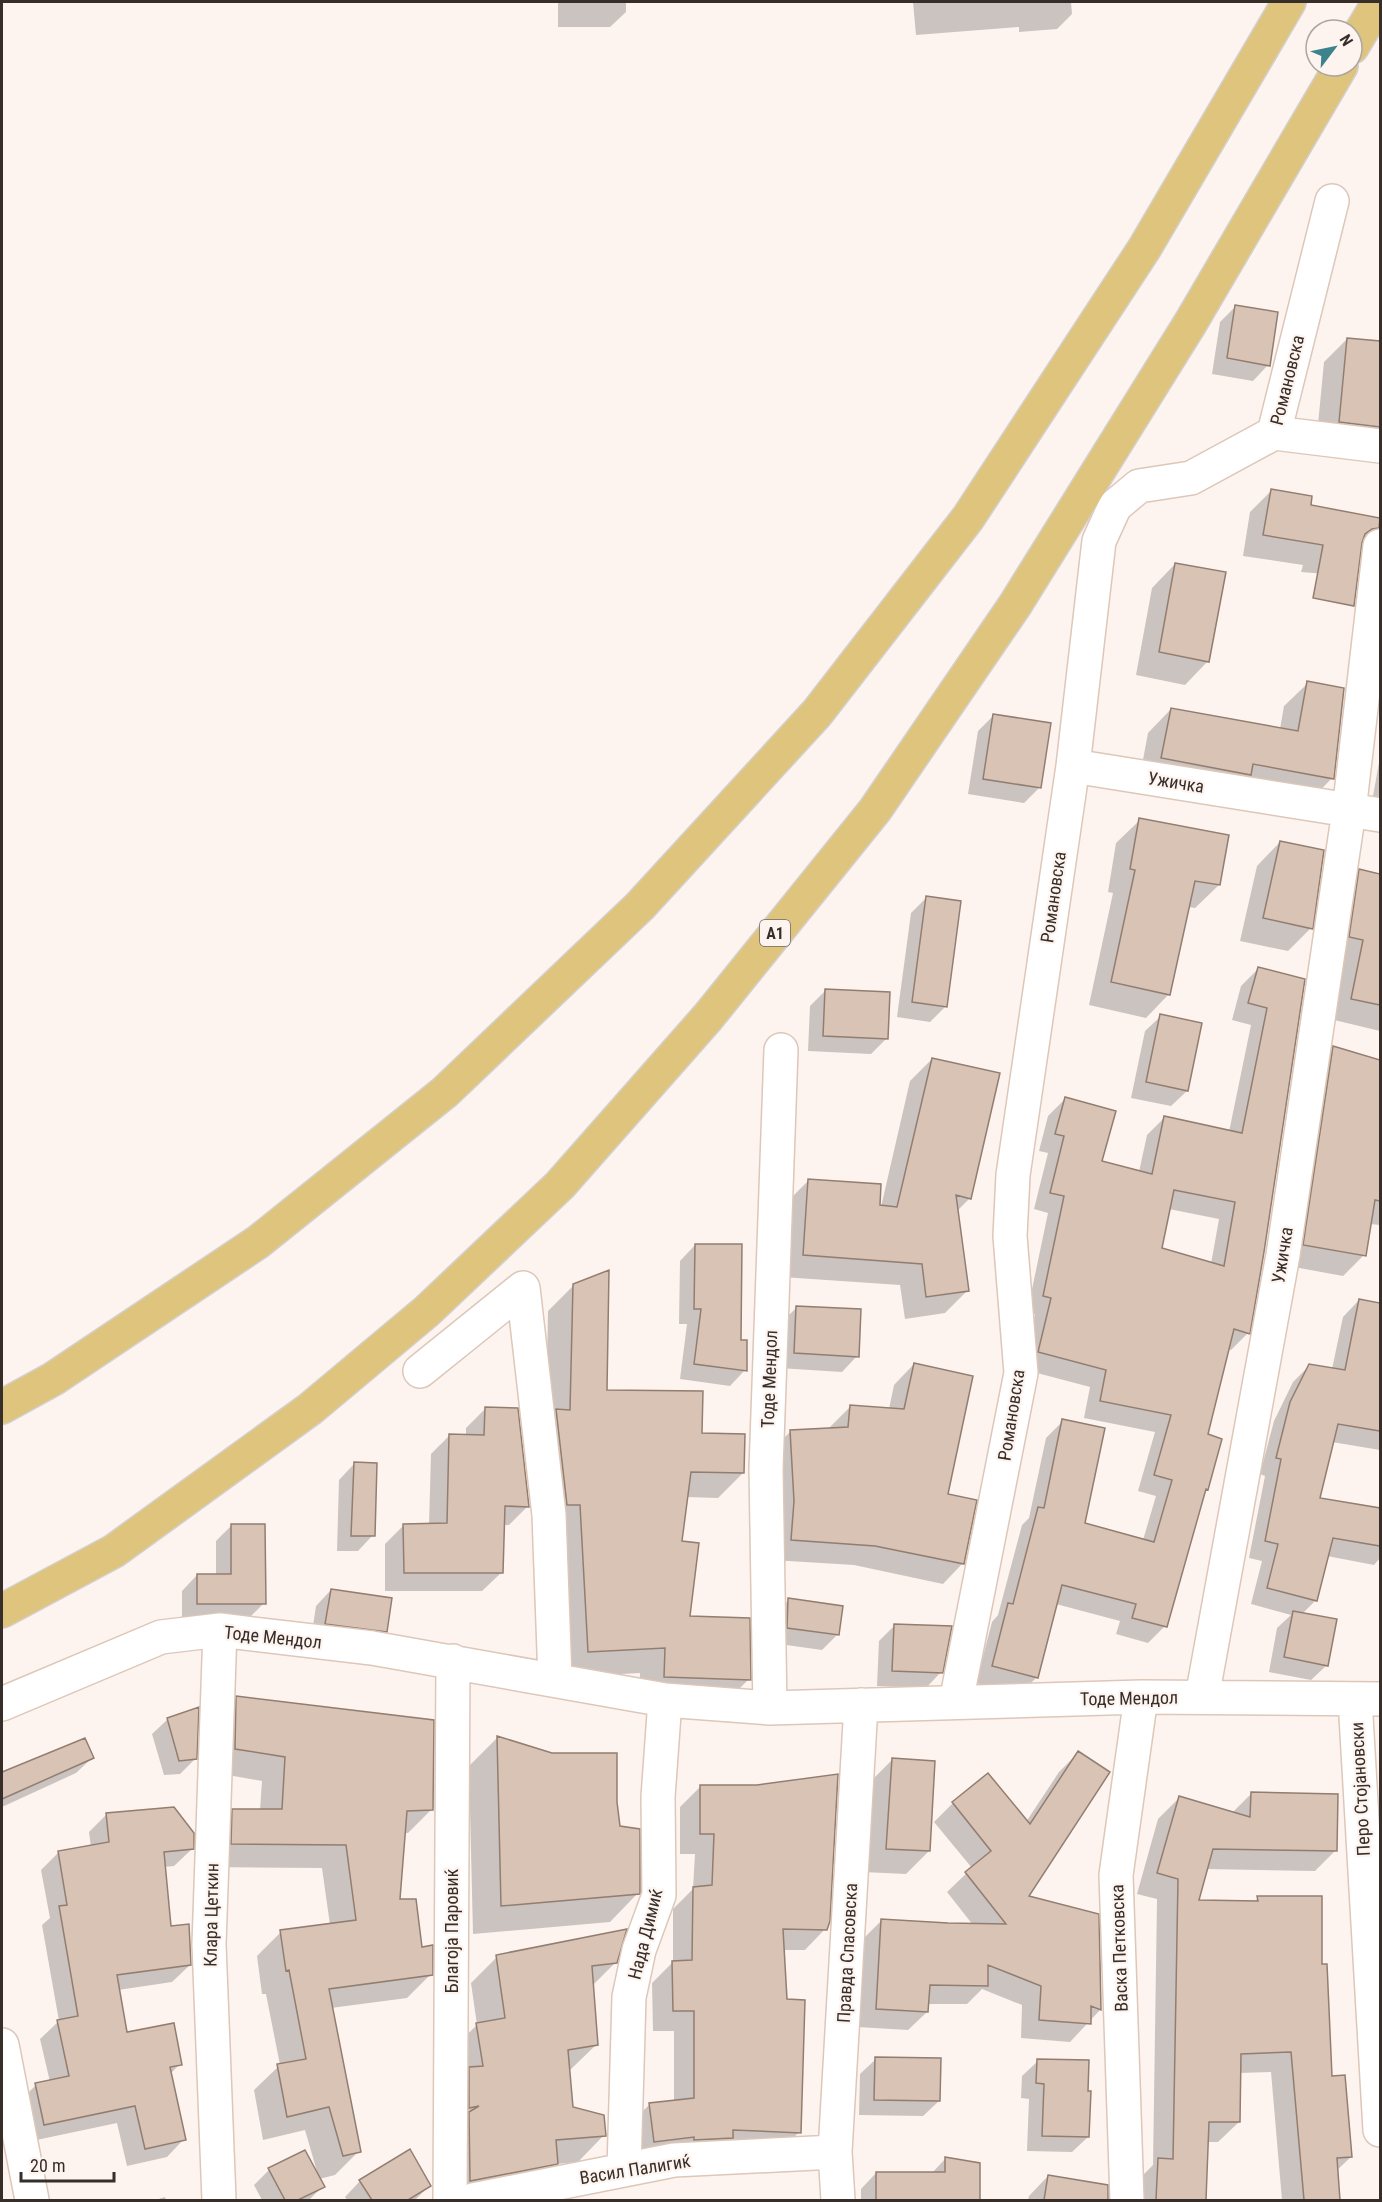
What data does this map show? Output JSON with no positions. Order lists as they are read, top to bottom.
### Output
{
  "streets": {
    "highway": ["A1"],
    "street": [
      "Романовска",
      "Ужичка",
      "Тоде Мендол",
      "Перо Стојановски",
      "Клара Цеткин",
      "Благоја Паровиќ",
      "Нада Димиќ",
      "Васка Петковска",
      "Правда Спасовска",
      "Васил Палигиќ"
    ]
  },
  "crossings": [
    ["Романовска", "Ужичка"],
    ["Романовска", "Тоде Мендол"],
    ["Ужичка", "Тоде Мендол"],
    ["Тоде Мендол", "Перо Стојановски"],
    ["Тоде Мендол", "Клара Цеткин"],
    ["Тоде Мендол", "Благоја Паровиќ"],
    ["Тоде Мендол", "Нада Димиќ"],
    ["Тоде Мендол", "Васка Петковска"],
    ["Тоде Мендол", "Правда Спасовска"],
    ["Нада Димиќ", "Васил Палигиќ"],
    ["Правда Спасовска", "Васил Палигиќ"]
  ],
  "scale_bar": "20 m",
  "north": "top right"
}
